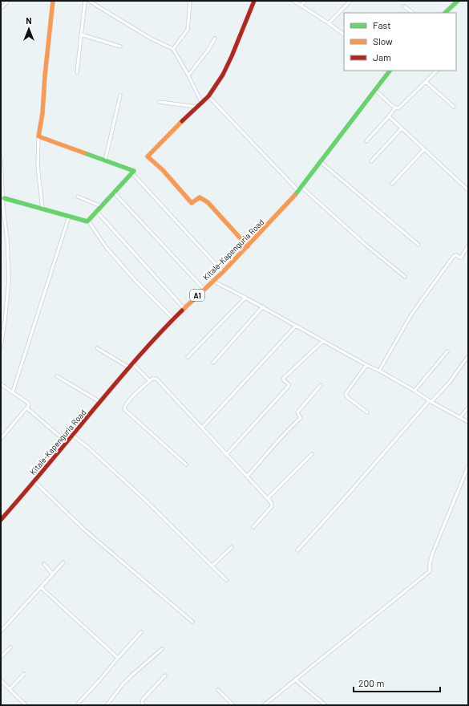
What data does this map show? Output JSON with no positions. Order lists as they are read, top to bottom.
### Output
{
  "streets": {
    "main road": ["Kitale-Kapenguria Road", "A1"]
  },
  "legend": ["Fast", "Slow", "Jam"],
  "scale_bar": "200 m",
  "north": "top"
}
